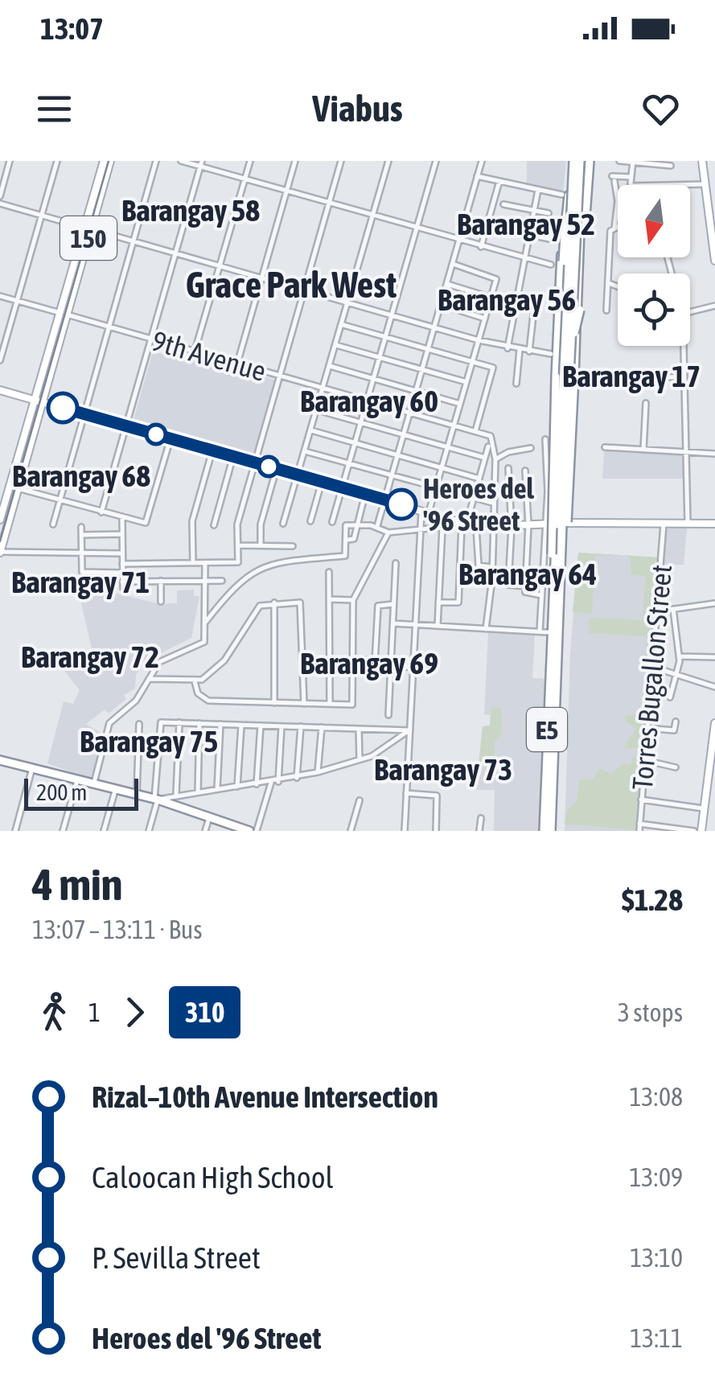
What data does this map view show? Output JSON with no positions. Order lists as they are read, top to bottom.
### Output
{
  "streets": {
    "highway": ["E5"],
    "main road": ["150"],
    "street": ["9th Avenue", "Torres Bugallon Street"]
  },
  "crossings": [
    ["150", "9th Avenue"]
  ],
  "districts": [
    "Barangay 58",
    "Barangay 52",
    "Grace Park West",
    "Barangay 56",
    "Barangay 17",
    "Barangay 60",
    "Barangay 68",
    "Barangay 64",
    "Barangay 71",
    "Barangay 72",
    "Barangay 69",
    "Barangay 75",
    "Barangay 73"
  ],
  "places": ["Heroes del '96 Street"],
  "lines": ["bus line 310"],
  "scale_bar": "200 m",
  "north": "bottom",
  "page": {
    "status": "13:07",
    "header": "Viabus",
    "scale": "200 m",
    "heading": ["4 min", "13:07 – 13:11 · Bus", "$1.28"],
    "legs": ["1", "310", "3 stops"],
    "list": [
      {
        "name": "Rizal–10th Avenue Intersection",
        "value": "13:08"
      },
      {
        "name": "Caloocan High School",
        "value": "13:09"
      },
      {
        "name": "P. Sevilla Street",
        "value": "13:10"
      },
      {
        "name": "Heroes del '96 Street",
        "value": "13:11"
      }
    ]
  }
}
